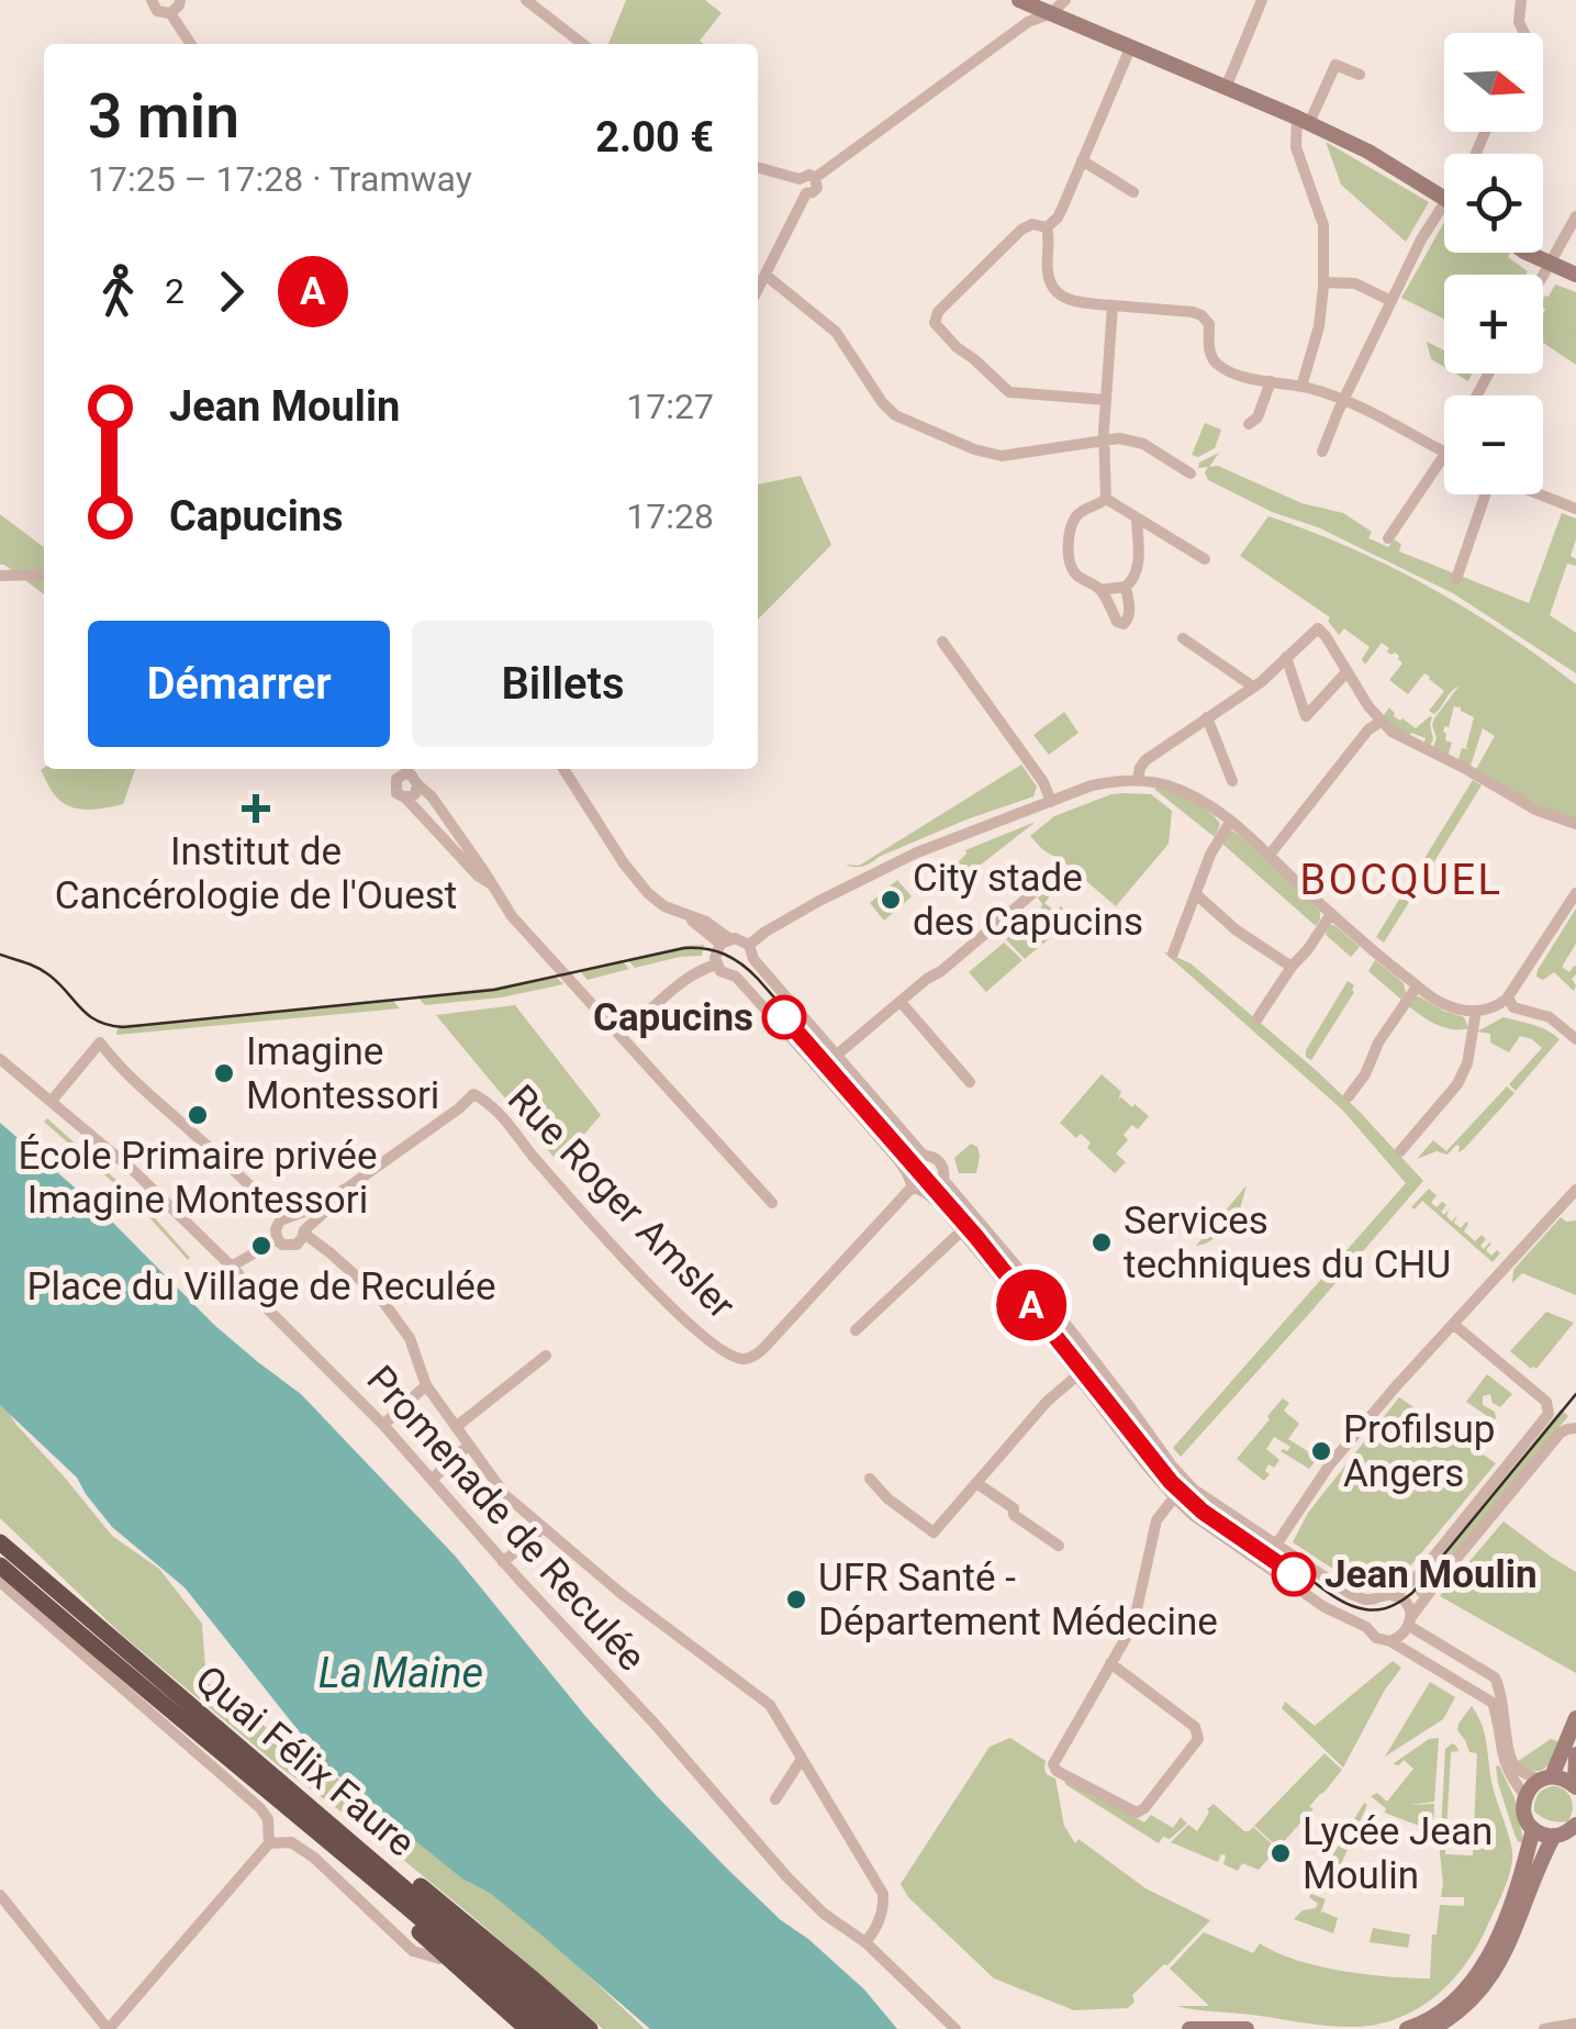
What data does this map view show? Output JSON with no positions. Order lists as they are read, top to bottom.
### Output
{
  "streets": {
    "highway": ["Quai Félix Faure"],
    "street": ["Rue Roger Amsler", "Promenade de Reculée"]
  },
  "districts": ["BOCQUEL"],
  "water": ["La Maine"],
  "places": {
    "health": ["Institut de Cancérologie de l'Ouest"],
    "other": [
      "City stade des Capucins",
      "Capucins",
      "Imagine Montessori",
      "École Primaire privée Imagine Montessori",
      "Services techniques du CHU",
      "Place du Village de Reculée",
      "Profilsup Angers",
      "Jean Moulin",
      "UFR Santé - Département Médecine",
      "Lycée Jean Moulin"
    ]
  },
  "lines": ["tram line A"],
  "north": "right",
  "page": {
    "on_map": "A",
    "map_buttons": ["+", "−"],
    "heading": ["3 min", "17:25 – 17:28 · Tramway", "2.00 €"],
    "legs": ["2", "A"],
    "list": [
      {
        "name": "Jean Moulin",
        "value": "17:27"
      },
      {
        "name": "Capucins",
        "value": "17:28"
      }
    ],
    "buttons": ["Démarrer", "Billets"]
  }
}
